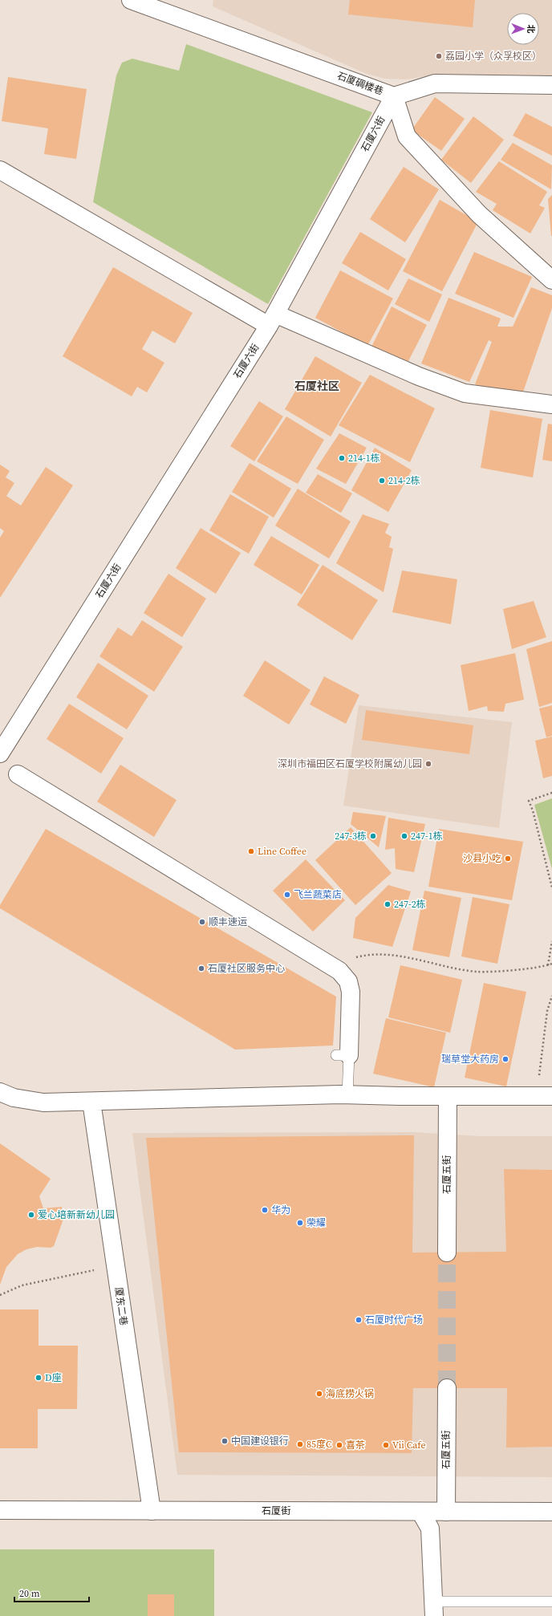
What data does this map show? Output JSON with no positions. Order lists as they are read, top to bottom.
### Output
{
  "streets": {
    "street": [
      "石厦碉楼巷",
      "石厦六街",
      "石厦五街",
      "厦东二巷",
      "石厦街"
    ]
  },
  "crossings": [
    ["石厦碉楼巷", "石厦六街"],
    ["石厦五街", "石厦街"],
    ["厦东二巷", "石厦街"]
  ],
  "districts": ["石厦社区"],
  "places": [
    "荔园小学（众孚校区）",
    "214-1栋",
    "214-2栋",
    "深圳市福田区石厦学校附属幼儿园",
    "247-3栋",
    "247-1栋",
    "Line Coffee",
    "沙县小吃",
    "飞兰蔬菜店",
    "247-2栋",
    "顺丰速运",
    "石厦社区服务中心",
    "瑞草堂大药房",
    "华为",
    "爱心培新新幼儿园",
    "荣耀",
    "石厦时代广场",
    "D座",
    "海底捞火锅",
    "中国建设银行",
    "85度C",
    "喜茶",
    "Vii Cafe"
  ],
  "scale_bar": "20 m",
  "north": "right"
}
